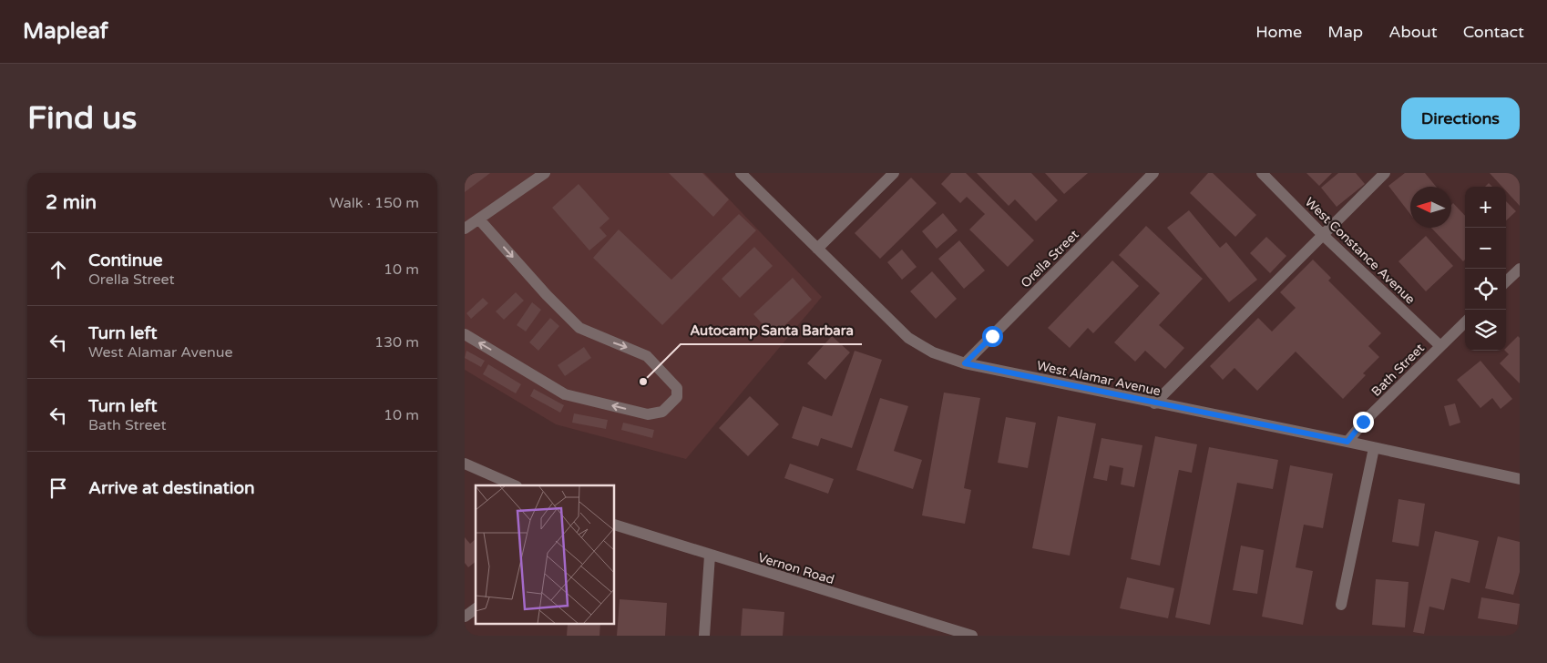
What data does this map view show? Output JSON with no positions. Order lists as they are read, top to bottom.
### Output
{
  "streets": {
    "street": [
      "West Constance Avenue",
      "Orella Street",
      "Bath Street",
      "West Alamar Avenue",
      "Vernon Road"
    ]
  },
  "crossings": [
    ["West Constance Avenue", "Bath Street"],
    ["Orella Street", "West Alamar Avenue"],
    ["Bath Street", "West Alamar Avenue"]
  ],
  "places": ["Autocamp Santa Barbara"],
  "north": "left",
  "page": {
    "header": "Mapleaf",
    "nav": [
      "Home",
      "Map",
      "About",
      "Contact"
    ],
    "buttons": "Directions",
    "title": "Find us",
    "heading": ["2 min", "Walk · 150 m"],
    "map_buttons": ["+", "−"],
    "list": [
      ["Continue", "Orella Street", "10 m"],
      ["Turn left", "West Alamar Avenue", "130 m"],
      ["Turn left", "Bath Street", "10 m"],
      "Arrive at destination"
    ]
  }
}
